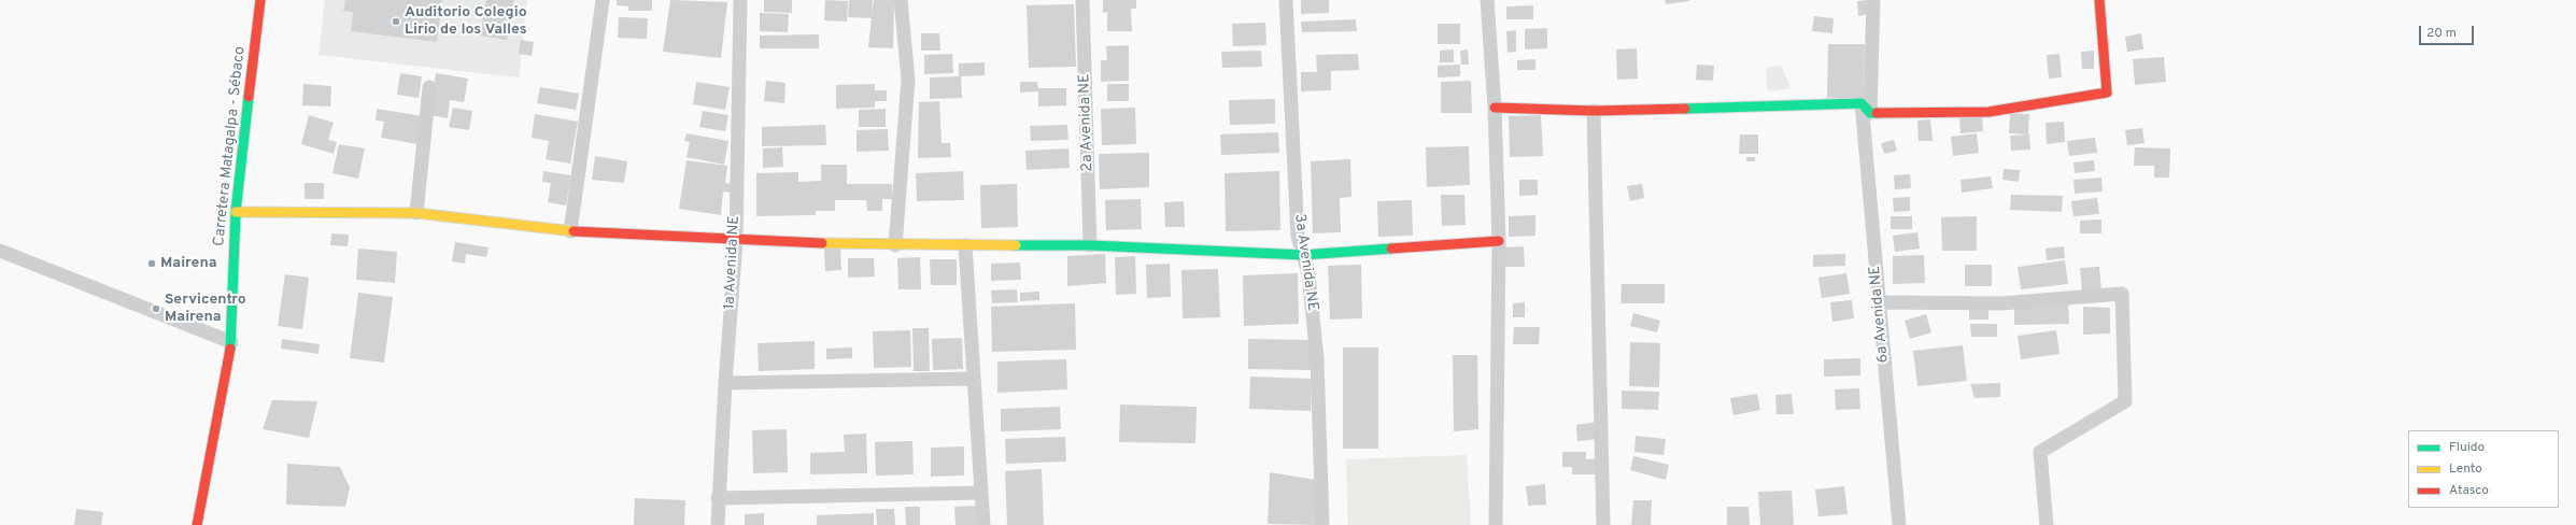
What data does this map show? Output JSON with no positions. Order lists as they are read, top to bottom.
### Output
{
  "streets": {
    "street": [
      "2a Avenida NE",
      "Carretera Matagalpa - Sébaco",
      "1a Avenida NE",
      "3a Avenida NE",
      "6a Avenida NE"
    ]
  },
  "places": ["Auditorio Colegio Lirio de los Valles", "Mairena", "Servicentro Mairena"],
  "legend": ["Fluido", "Lento", "Atasco"],
  "scale_bar": "20 m"
}
